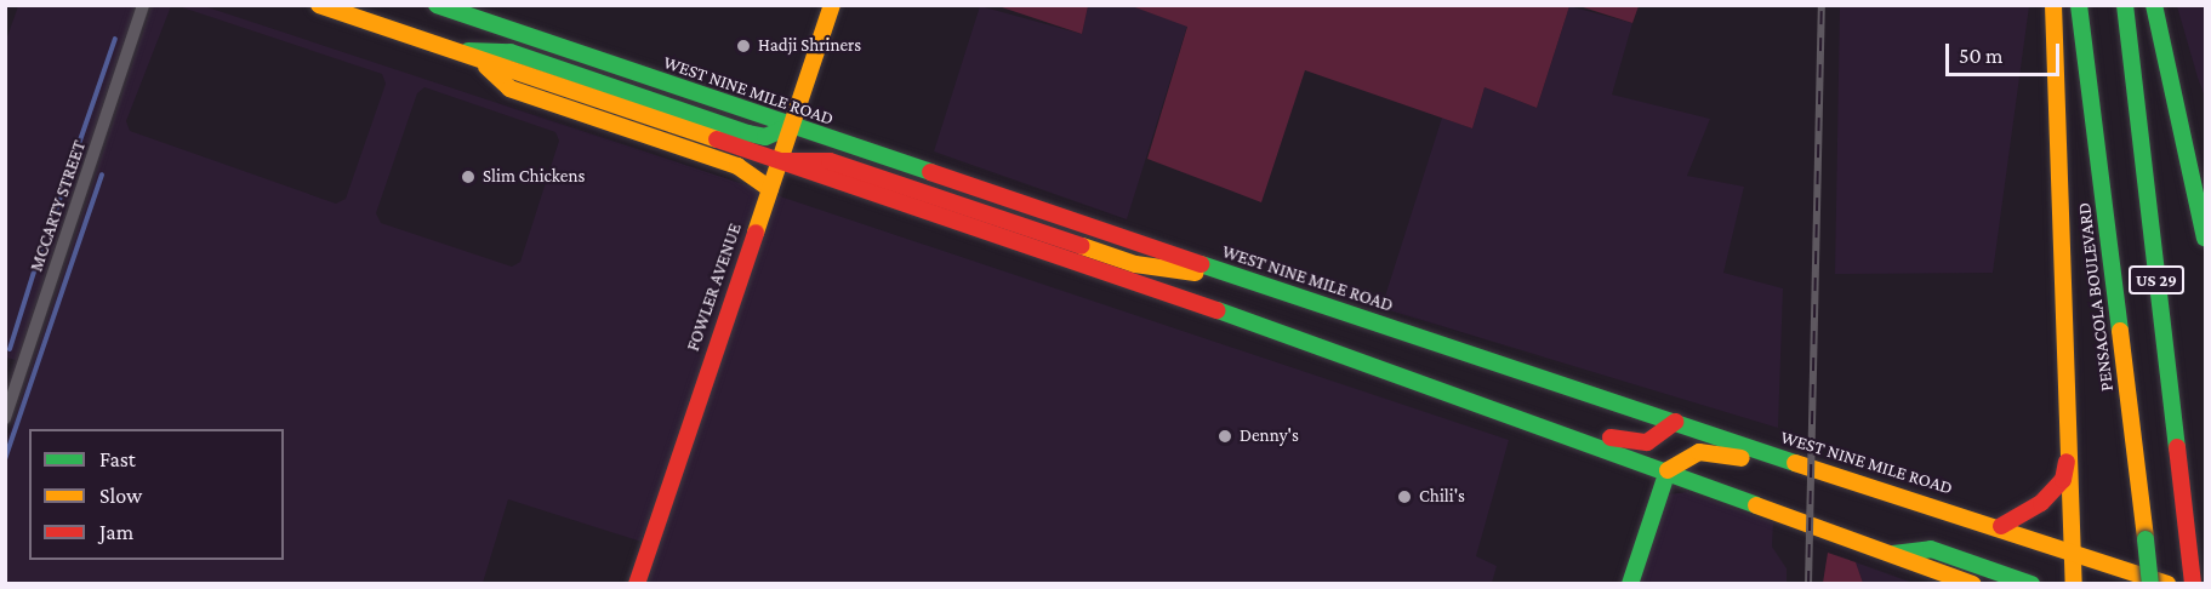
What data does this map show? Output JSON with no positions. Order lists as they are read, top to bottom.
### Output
{
  "streets": {
    "main road": [
      "WEST NINE MILE ROAD",
      "US 29",
      "FOWLER AVENUE",
      "PENSACOLA BOULEVARD"
    ],
    "street": ["MCCARTY STREET"]
  },
  "crossings": [
    ["WEST NINE MILE ROAD", "FOWLER AVENUE"]
  ],
  "places": [
    "Hadji Shriners",
    "Slim Chickens",
    "Denny's",
    "Chili's"
  ],
  "legend": ["Fast", "Slow", "Jam"],
  "scale_bar": "50 m"
}
